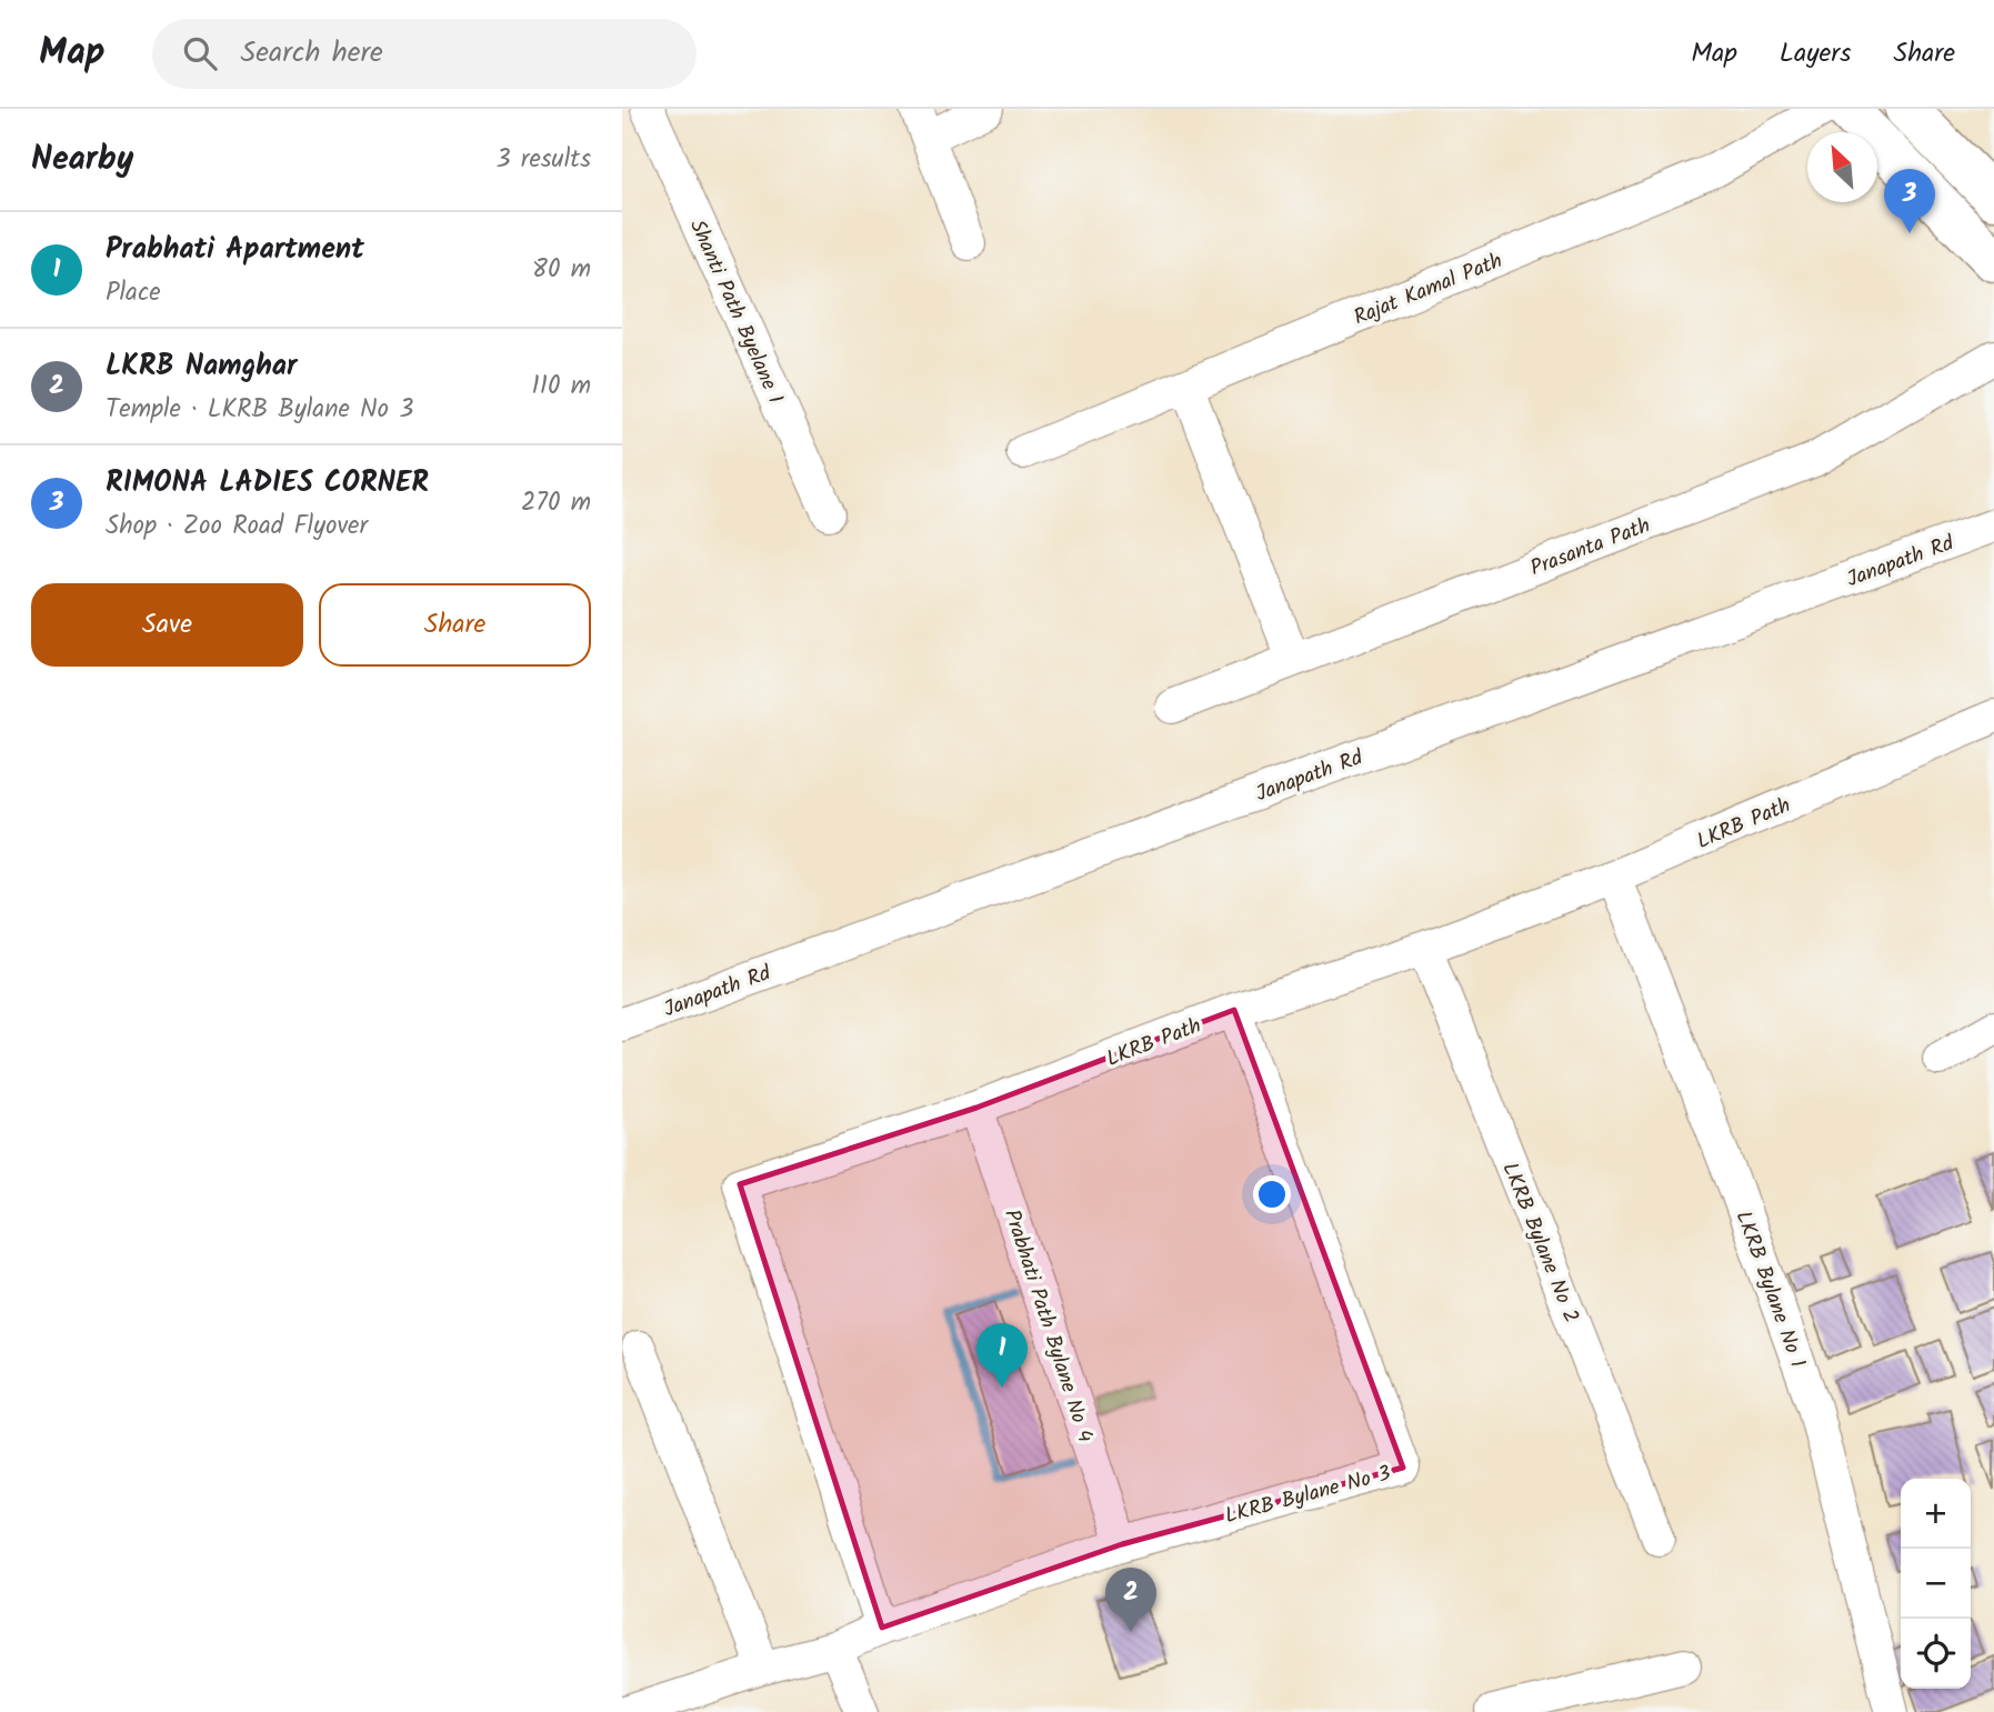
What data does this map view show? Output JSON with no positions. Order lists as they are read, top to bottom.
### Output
{
  "streets": {
    "street": [
      "Rajat Kamal Path",
      "Shanti Path Byelane 1",
      "Prasanta Path",
      "Janapath Rd",
      "LKRB Path",
      "LKRB Bylane No 2",
      "LKRB Bylane No 1",
      "Prabhati Path Bylane No 4",
      "LKRB Bylane No 3"
    ]
  },
  "crossings": [
    ["LKRB Path", "LKRB Bylane No 2"],
    ["LKRB Path", "LKRB Bylane No 1"],
    ["LKRB Path", "Prabhati Path Bylane No 4"],
    ["LKRB Path", "LKRB Bylane No 3"],
    ["Prabhati Path Bylane No 4", "LKRB Bylane No 3"]
  ],
  "north": "top left",
  "page": {
    "header": "Map",
    "search": "Search here",
    "nav": ["Map", "Layers", "Share"],
    "heading": ["Nearby", "3 results"],
    "pins": ["3", "1", "2"],
    "list": [
      {
        "mark": "1",
        "name": "Prabhati Apartment",
        "note": "Place",
        "value": "80 m"
      },
      {
        "mark": "2",
        "name": "LKRB Namghar",
        "note": "Temple · LKRB Bylane No 3",
        "value": "110 m"
      },
      {
        "mark": "3",
        "name": "RIMONA LADIES CORNER",
        "note": "Shop · Zoo Road Flyover",
        "value": "270 m"
      }
    ],
    "buttons": ["Save", "Share"],
    "map_buttons": ["+", "−"]
  }
}
